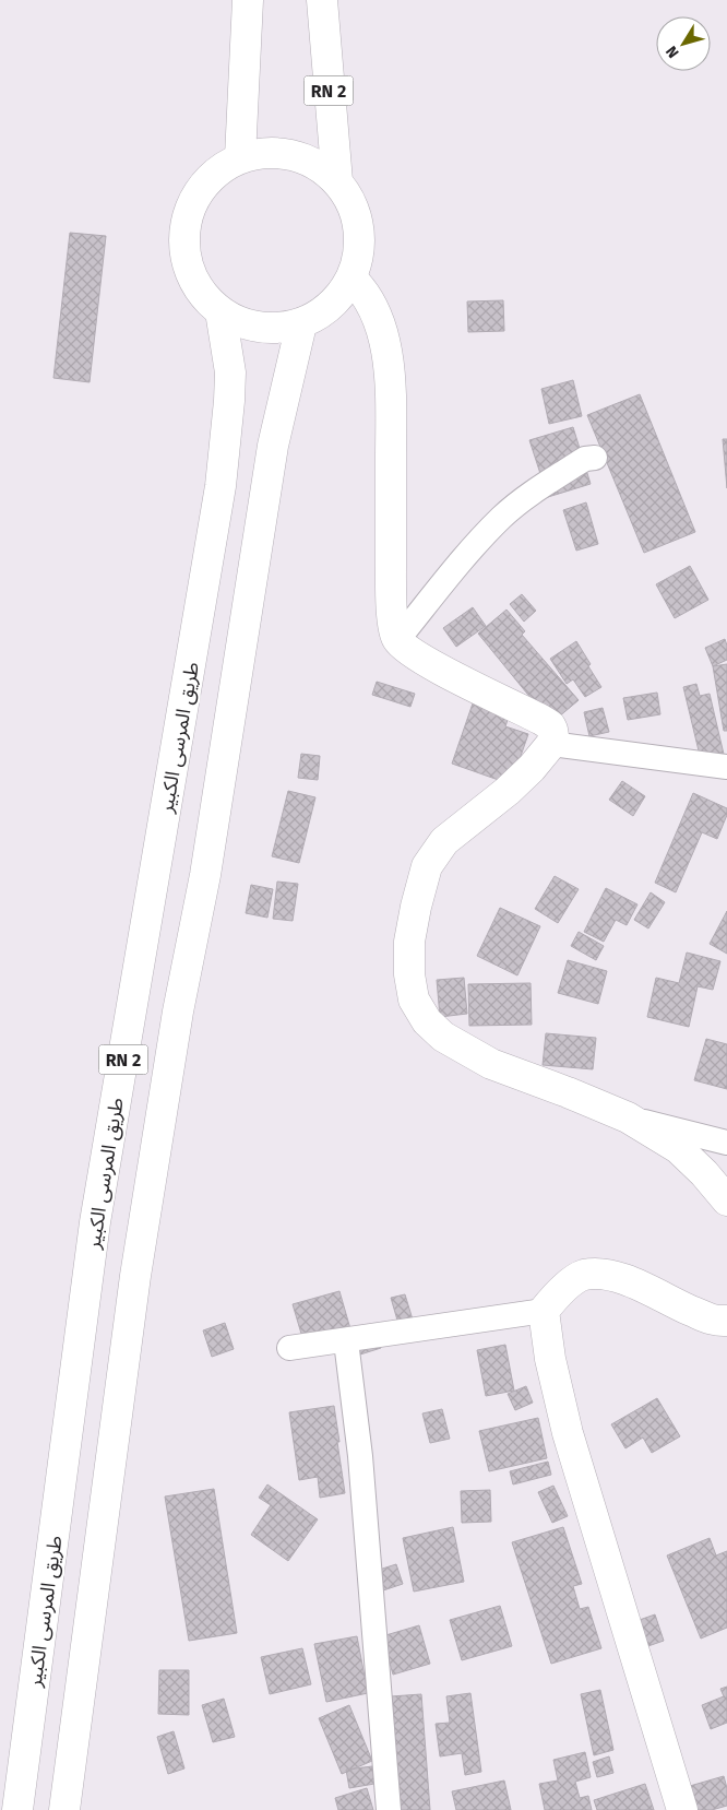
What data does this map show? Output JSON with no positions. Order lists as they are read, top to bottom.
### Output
{
  "streets": {
    "main road": ["RN 2", "طريق المرسى الكبير"]
  },
  "crossings": [
    ["RN 2", "طريق المرسى الكبير"]
  ],
  "north": "bottom left"
}
